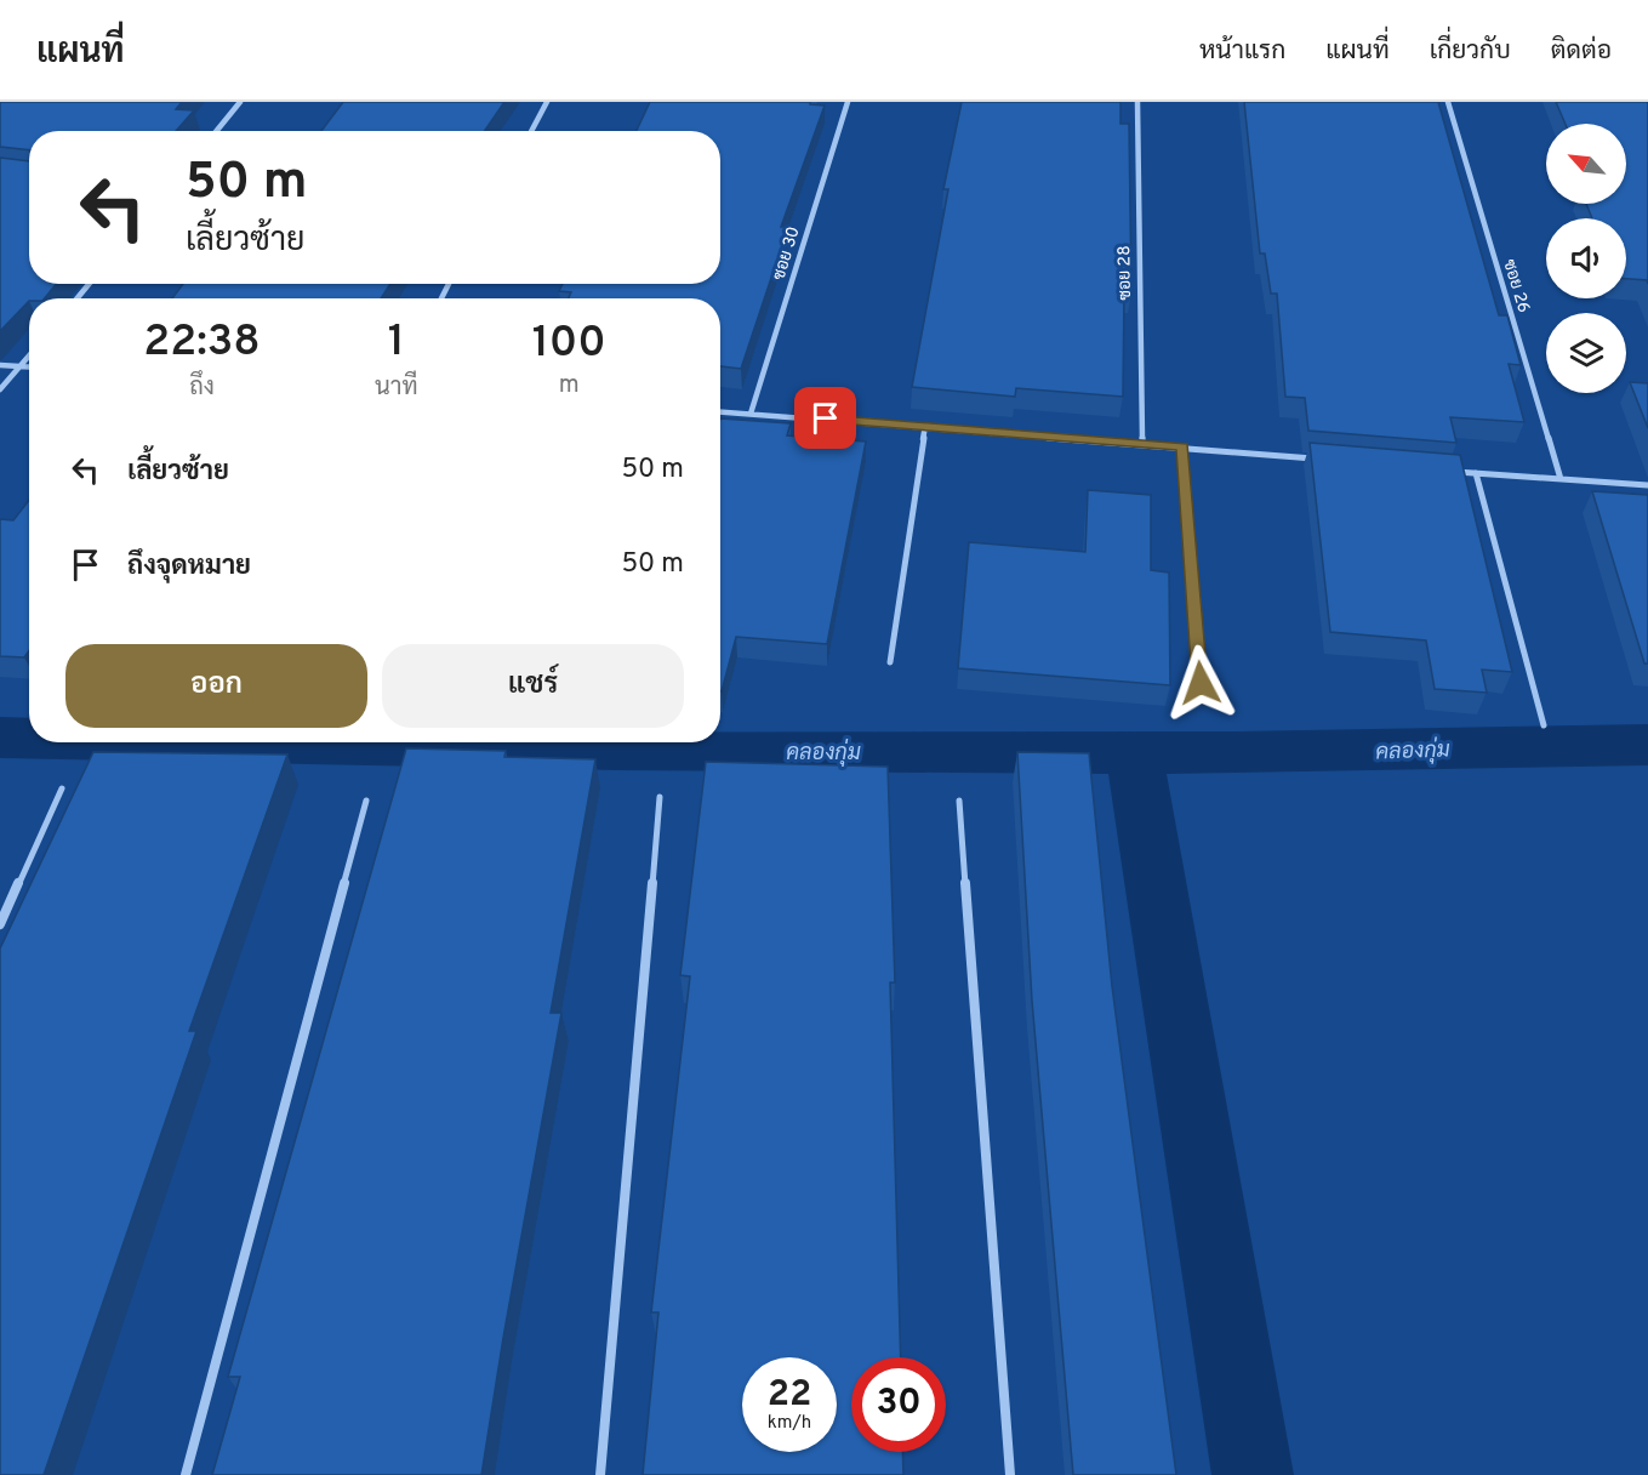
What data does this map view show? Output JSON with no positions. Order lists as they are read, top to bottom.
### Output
{
  "streets": {
    "street": ["ซอย 30", "ซอย 28", "ซอย 26"]
  },
  "water": ["คลองกุ่ม"],
  "north": "top left",
  "page": {
    "header": "แผนที่",
    "nav": [
      "หน้าแรก",
      "แผนที่",
      "เกี่ยวกับ",
      "ติดต่อ"
    ],
    "turn": ["50 m", "เลี้ยวซ้าย"],
    "eta": [
      "22:38",
      "ถึง",
      "1",
      "นาที",
      "100",
      "m"
    ],
    "list": [
      {
        "name": "เลี้ยวซ้าย",
        "value": "50 m"
      },
      {
        "name": "ถึงจุดหมาย",
        "value": "50 m"
      }
    ],
    "buttons": ["ออก", "แชร์"],
    "speed": "22 km/h",
    "limit": "30"
  }
}
